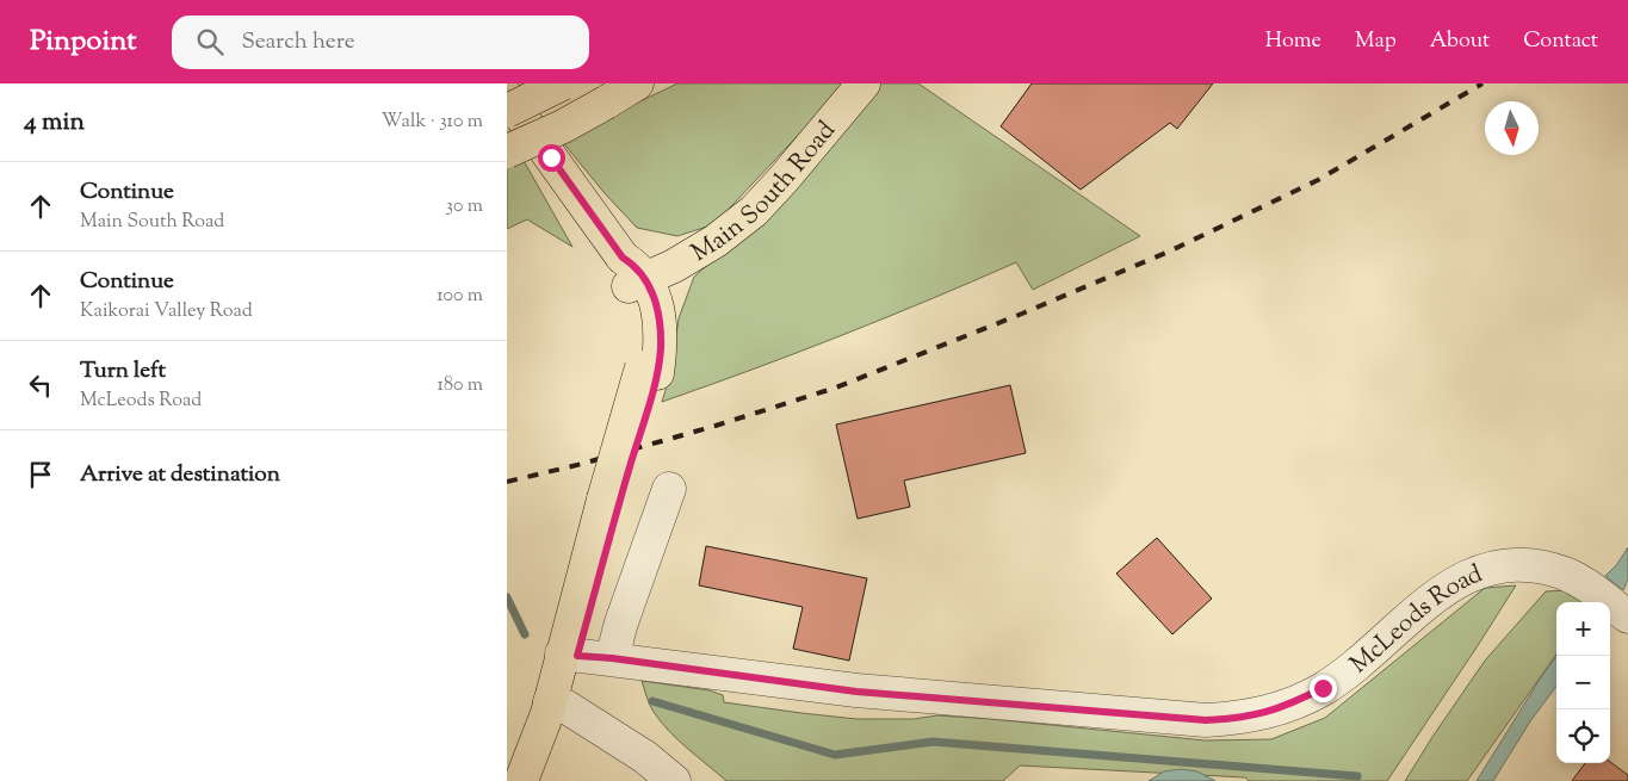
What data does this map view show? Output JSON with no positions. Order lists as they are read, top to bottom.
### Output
{
  "streets": {
    "main road": ["Main South Road"],
    "street": ["McLeods Road"]
  },
  "north": "bottom",
  "page": {
    "header": "Pinpoint",
    "search": "Search here",
    "nav": [
      "Home",
      "Map",
      "About",
      "Contact"
    ],
    "heading": ["4 min", "Walk · 310 m"],
    "list": [
      ["Continue", "Main South Road", "30 m"],
      ["Continue", "Kaikorai Valley Road", "100 m"],
      ["Turn left", "McLeods Road", "180 m"],
      "Arrive at destination"
    ],
    "map_buttons": ["+", "−"]
  }
}
